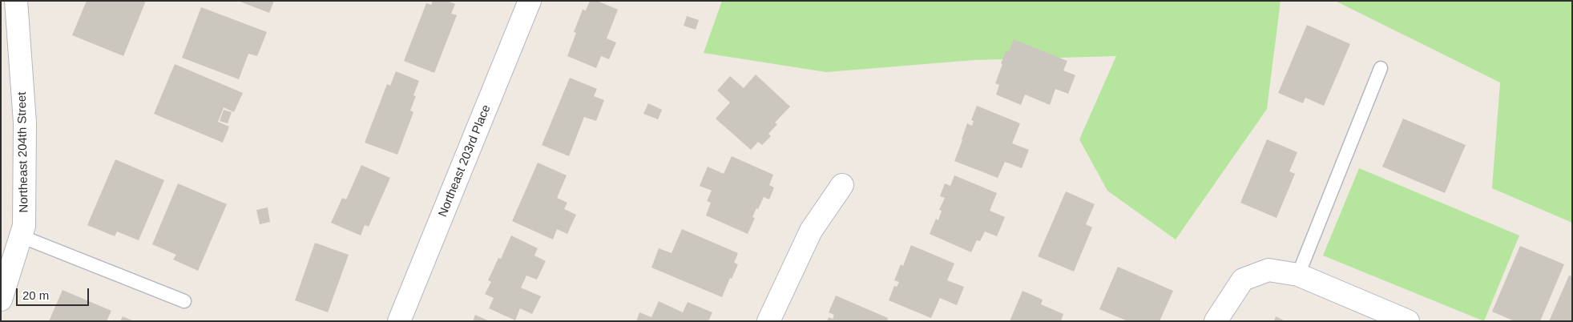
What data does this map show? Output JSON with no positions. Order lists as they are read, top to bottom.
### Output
{
  "streets": {
    "street": ["Northeast 204th Street", "Northeast 203rd Place"]
  },
  "scale_bar": "20 m"
}
